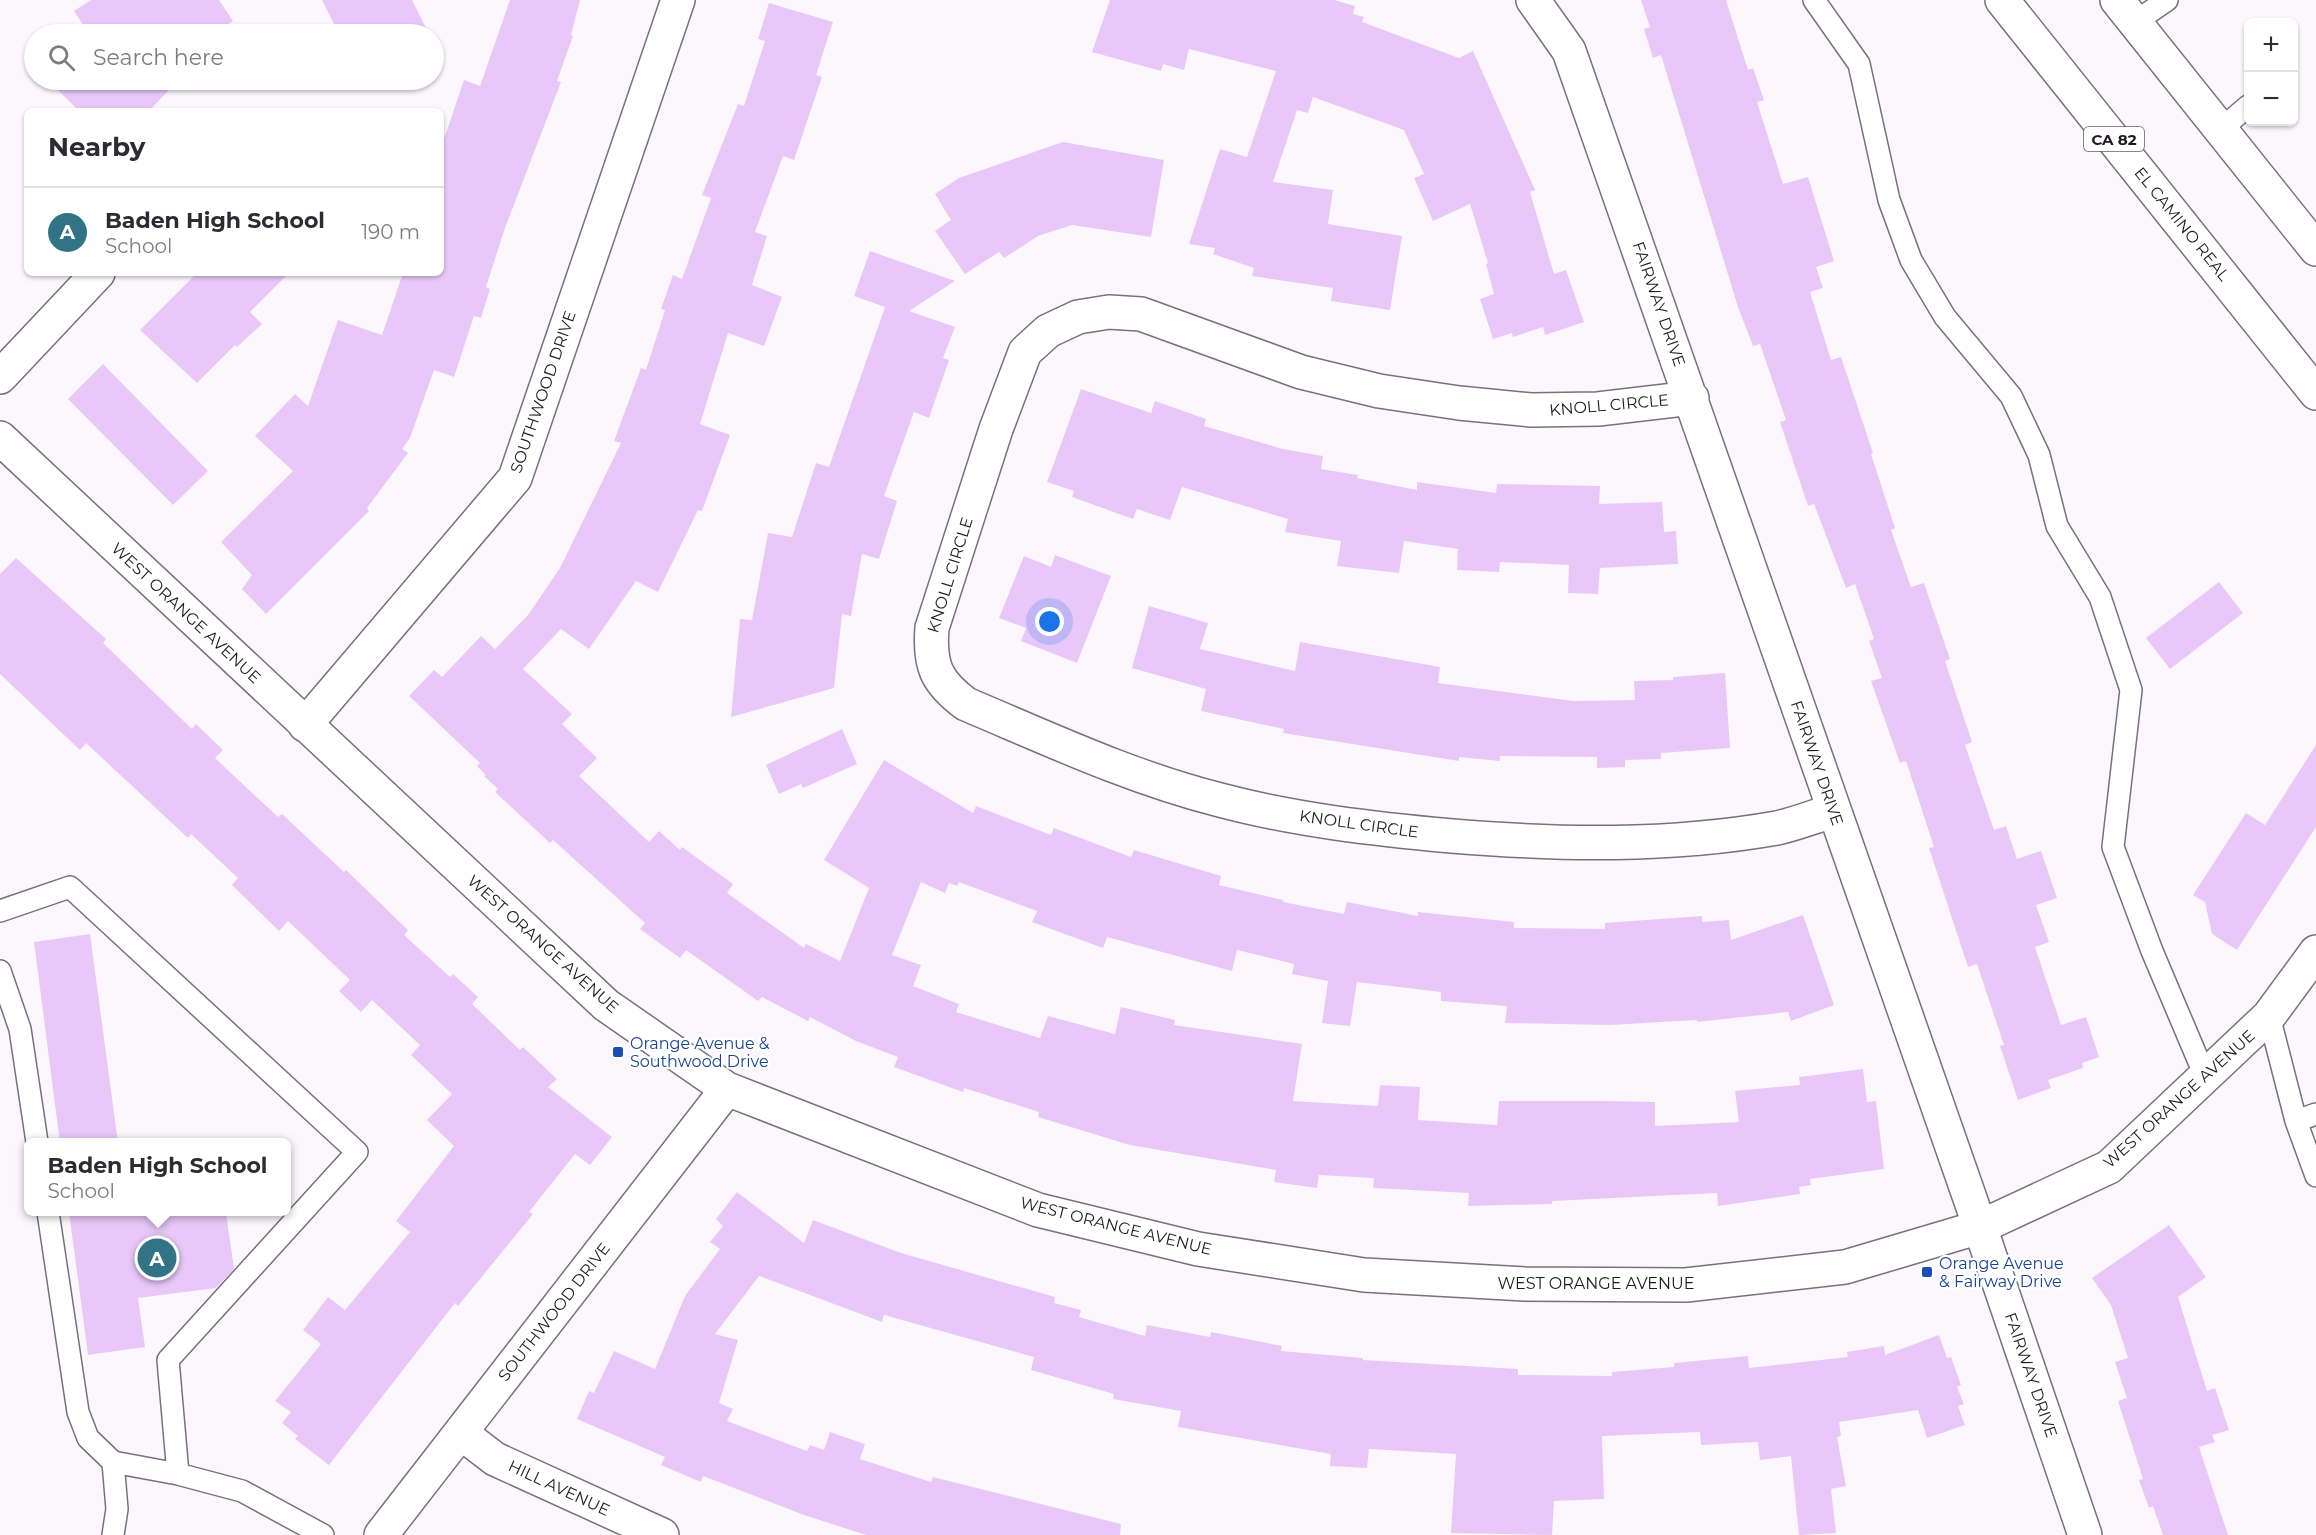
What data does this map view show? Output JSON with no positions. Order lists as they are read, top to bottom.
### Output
{
  "streets": {
    "street": [
      "CA 82",
      "EL CAMINO REAL",
      "FAIRWAY DRIVE",
      "SOUTHWOOD DRIVE",
      "KNOLL CIRCLE",
      "WEST ORANGE AVENUE",
      "HILL AVENUE"
    ]
  },
  "crossings": [
    ["FAIRWAY DRIVE", "KNOLL CIRCLE"],
    ["FAIRWAY DRIVE", "WEST ORANGE AVENUE"],
    ["SOUTHWOOD DRIVE", "WEST ORANGE AVENUE"],
    ["SOUTHWOOD DRIVE", "HILL AVENUE"]
  ],
  "places": {
    "transit": ["Orange Avenue & Southwood Drive", "Orange Avenue & Fairway Drive"]
  },
  "page": {
    "map_buttons": ["+", "−"],
    "search": "Search here",
    "heading": "Nearby",
    "list": [
      {
        "mark": "A",
        "name": "Baden High School",
        "note": "School",
        "value": "190 m"
      }
    ],
    "popup": ["Baden High School", "School"],
    "pins": "A"
  }
}
